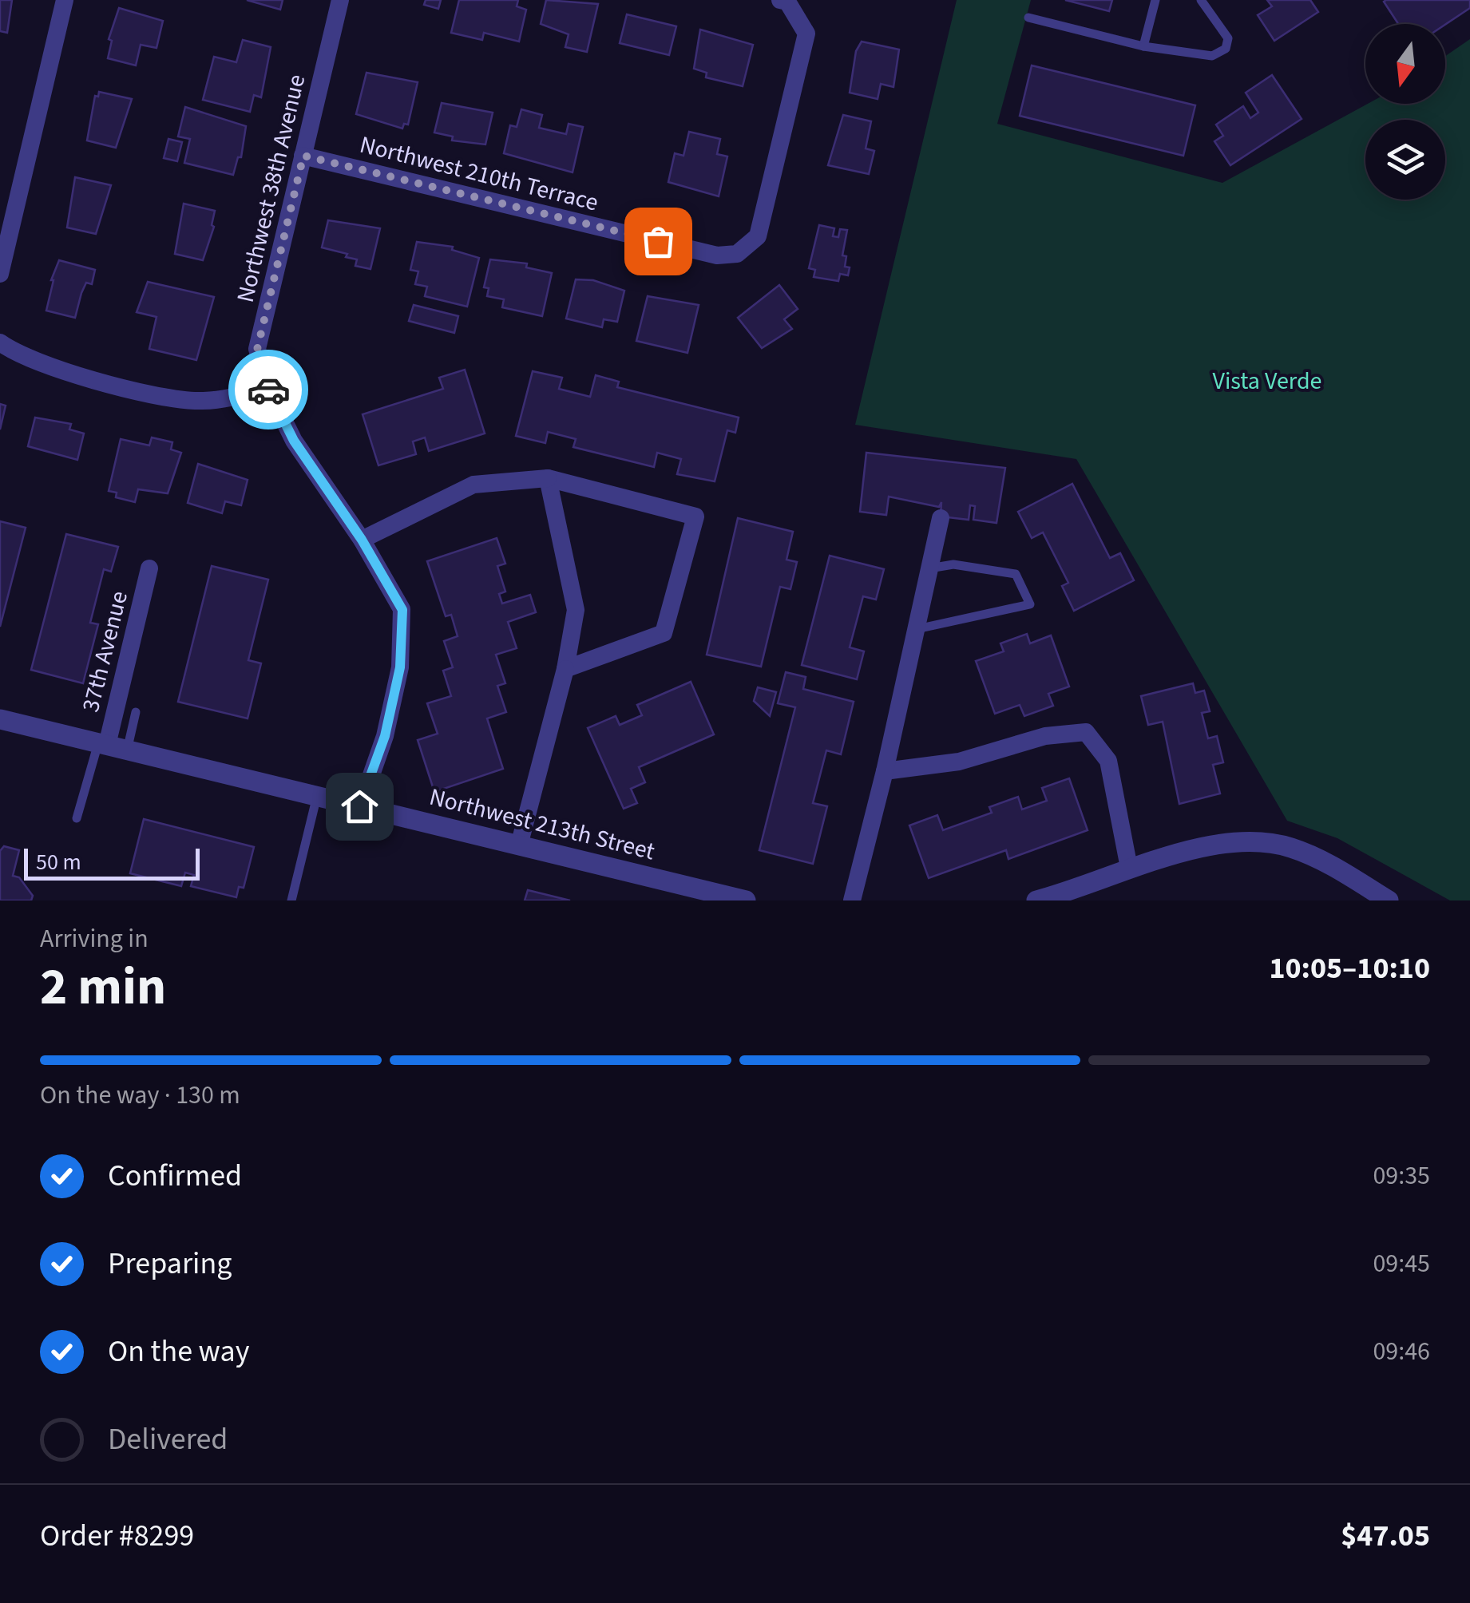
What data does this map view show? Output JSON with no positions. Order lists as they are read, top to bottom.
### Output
{
  "streets": {
    "street": [
      "Northwest 210th Terrace",
      "Northwest 38th Avenue",
      "37th Avenue",
      "Northwest 213th Street"
    ]
  },
  "crossings": [
    ["Northwest 210th Terrace", "Northwest 38th Avenue"],
    ["Northwest 38th Avenue", "Northwest 213th Street"],
    ["37th Avenue", "Northwest 213th Street"]
  ],
  "parks": ["Vista Verde"],
  "scale_bar": "50 m",
  "north": "bottom",
  "page": {
    "scale": "50 m",
    "heading": ["2 min", "Arriving in", "10:05–10:10"],
    "panel": ["Order #8299", "$47.05"],
    "bar": "On the way · 130 m",
    "list": [
      ["Confirmed", "09:35"],
      ["Preparing", "09:45"],
      ["On the way", "09:46"],
      "Delivered"
    ]
  }
}
